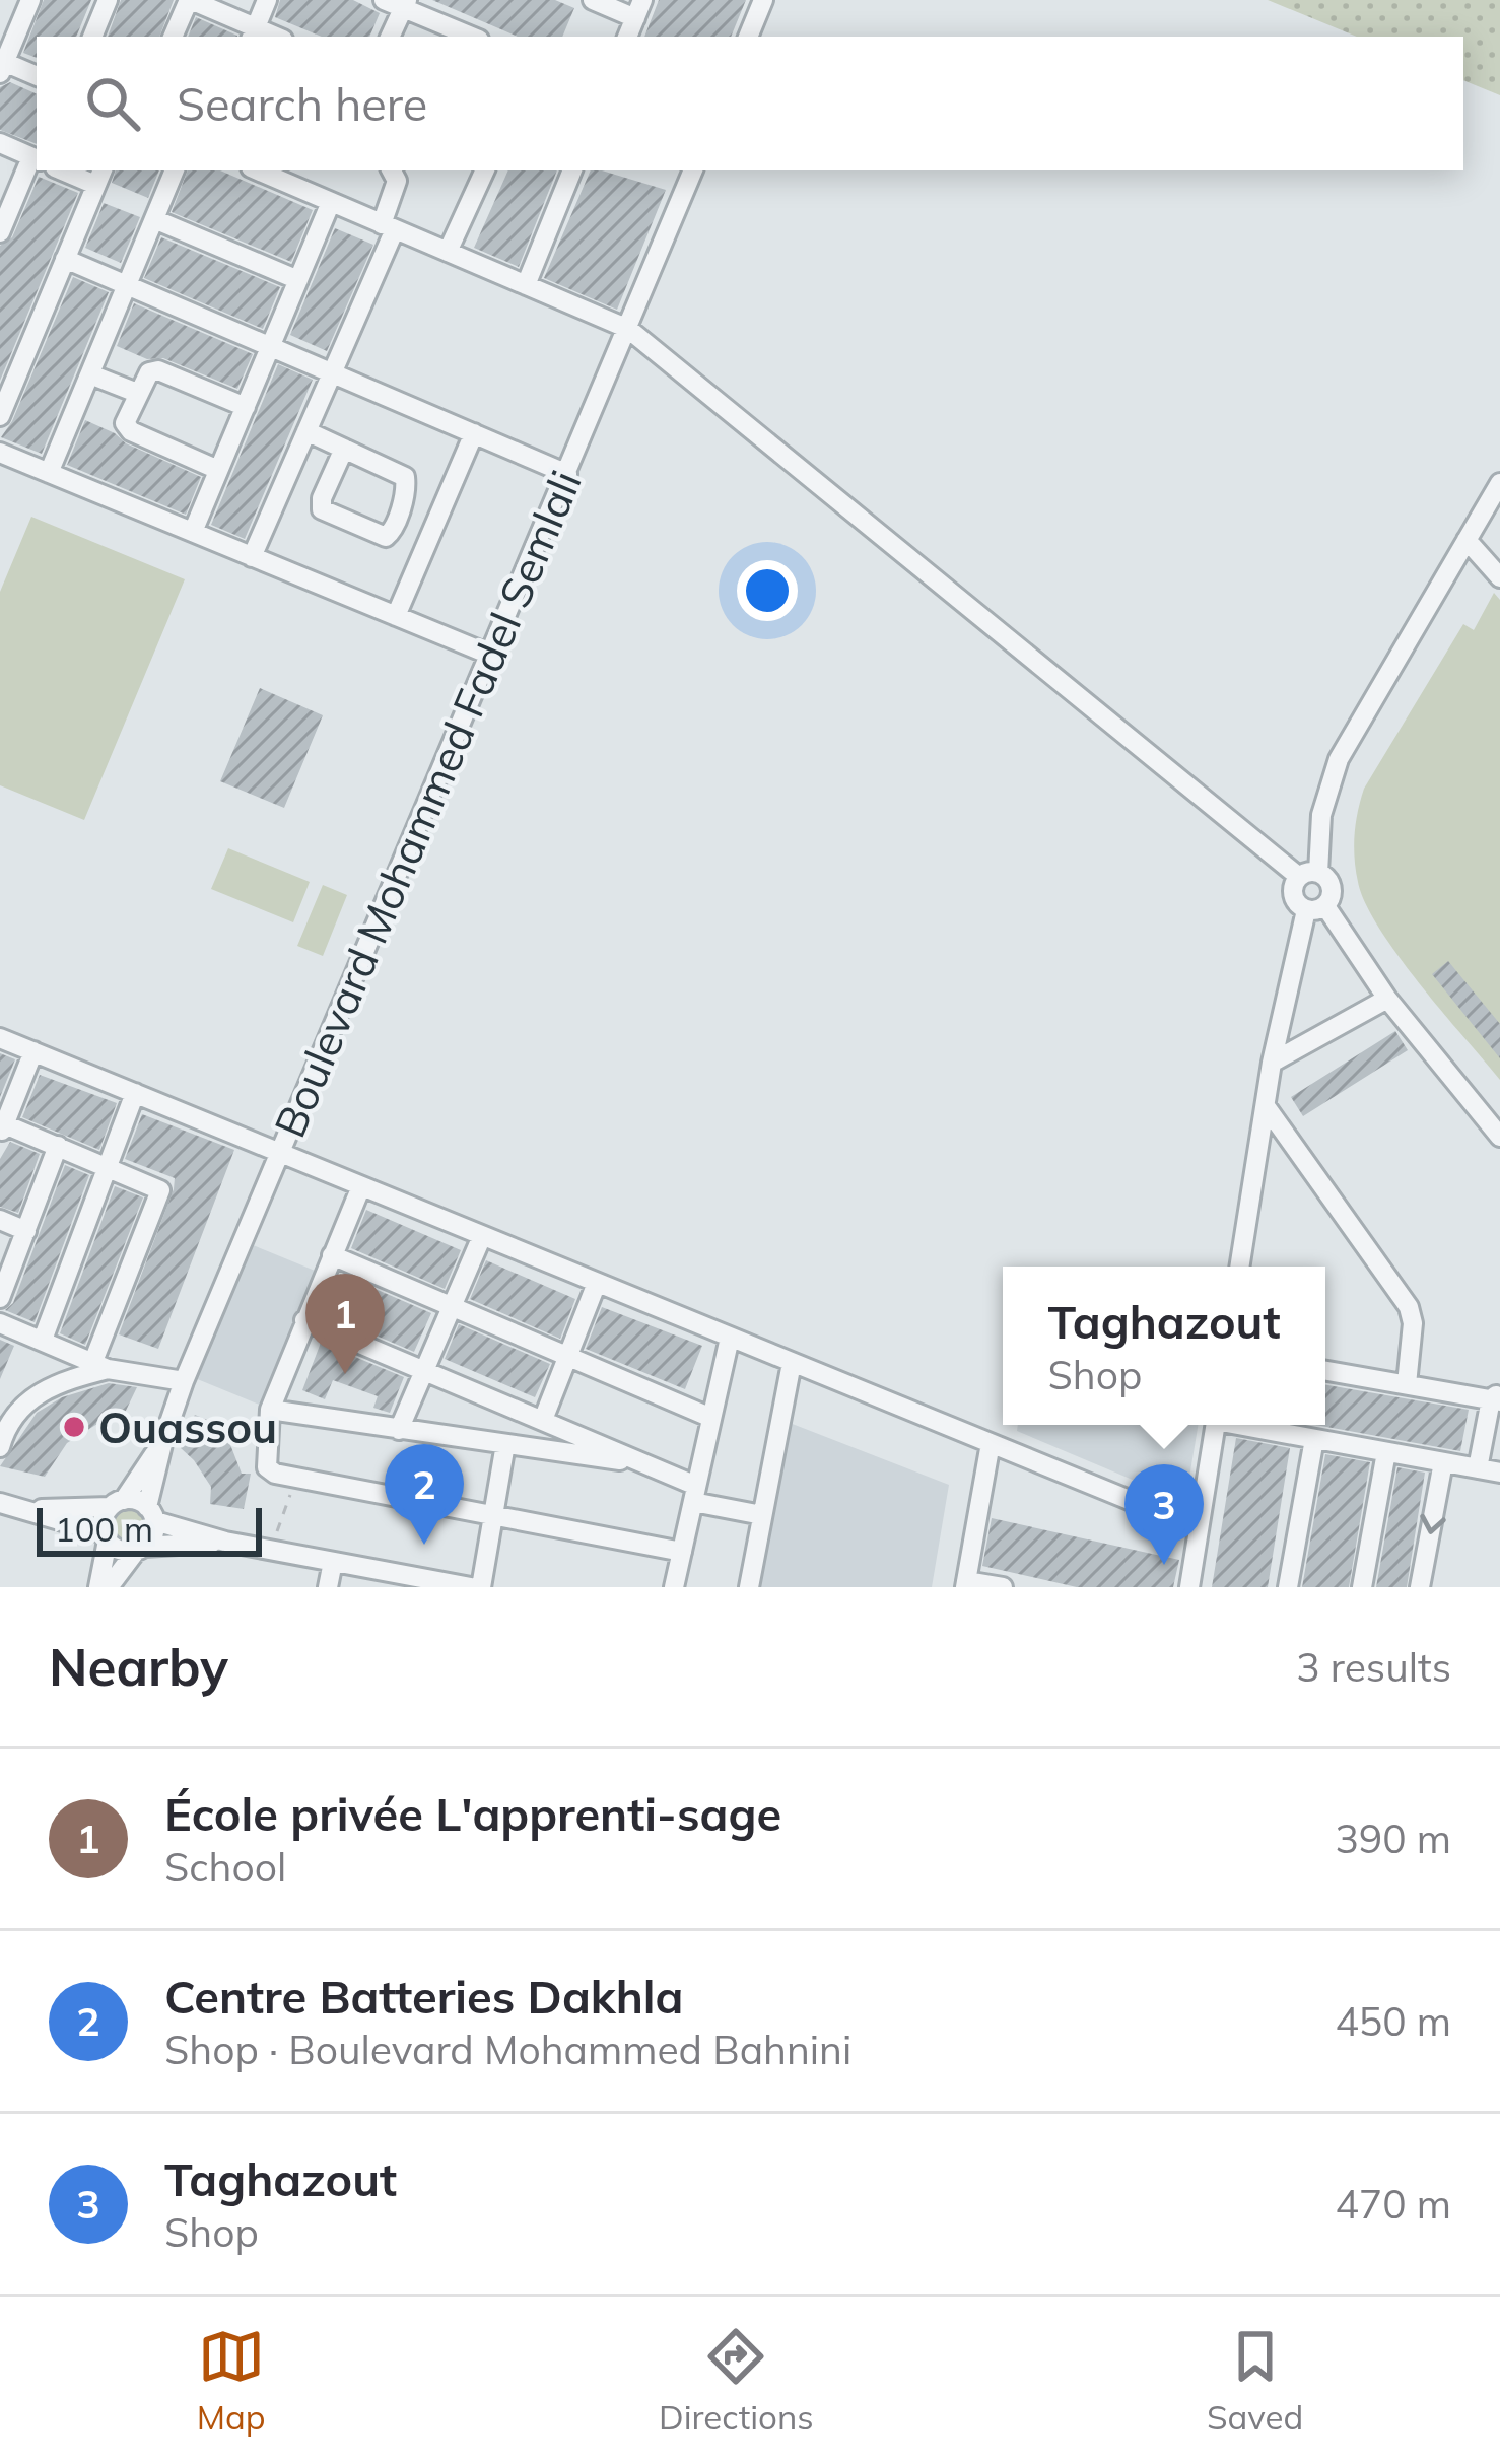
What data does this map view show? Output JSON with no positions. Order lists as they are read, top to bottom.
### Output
{
  "streets": {
    "street": ["Boulevard Mohammed Fadel Semlali"]
  },
  "places": ["Ouassou"],
  "scale_bar": "100 m",
  "page": {
    "search": "Search here",
    "popup": ["Taghazout", "Shop"],
    "pins": ["1", "2", "3"],
    "scale": "100 m",
    "heading": ["Nearby", "3 results"],
    "list": [
      {
        "mark": "1",
        "name": "École privée L'apprenti-sage",
        "note": "School",
        "value": "390 m"
      },
      {
        "mark": "2",
        "name": "Centre Batteries Dakhla",
        "note": "Shop · Boulevard Mohammed Bahnini",
        "value": "450 m"
      },
      {
        "mark": "3",
        "name": "Taghazout",
        "note": "Shop",
        "value": "470 m"
      }
    ],
    "nav": ["Map", "Directions", "Saved"]
  }
}
